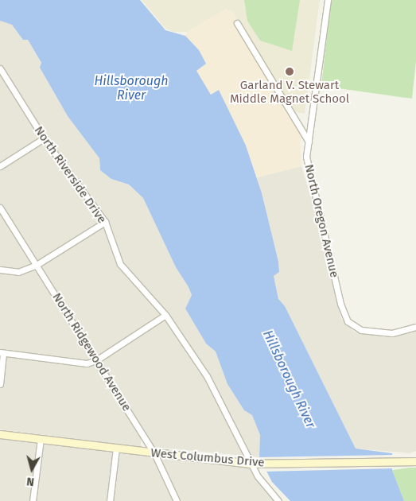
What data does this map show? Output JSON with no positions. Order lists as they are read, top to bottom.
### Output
{
  "streets": {
    "main road": ["West Columbus Drive"],
    "street": ["North Riverside Drive", "North Oregon Avenue", "North Ridgewood Avenue"]
  },
  "crossings": [
    ["North Riverside Drive", "West Columbus Drive"],
    ["North Ridgewood Avenue", "West Columbus Drive"]
  ],
  "water": ["Hillsborough River"],
  "places": ["Garland V. Stewart Middle Magnet School"],
  "north": "bottom"
}
